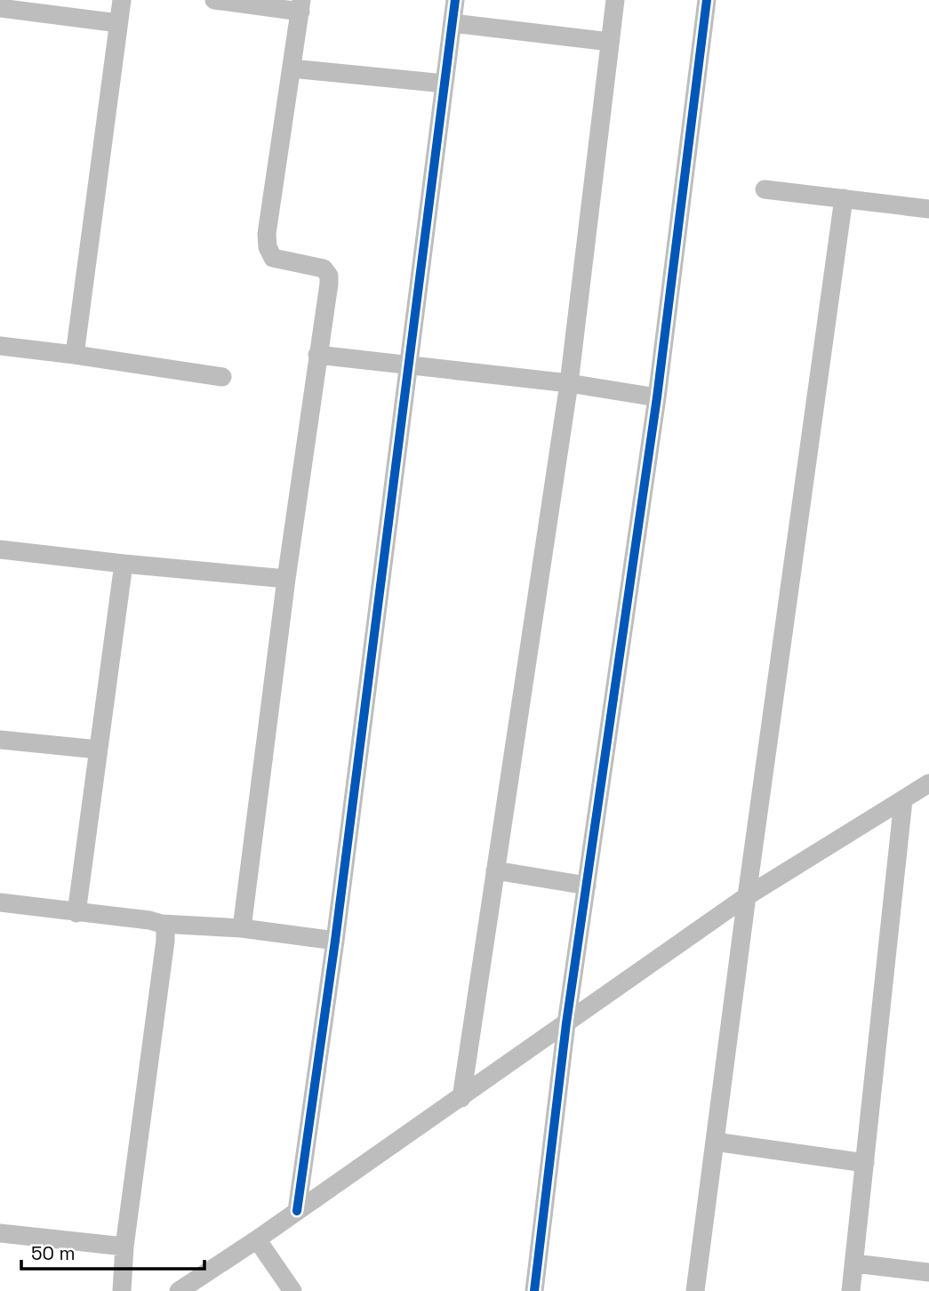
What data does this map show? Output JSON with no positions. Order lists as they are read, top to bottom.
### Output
{
  "scale_bar": "50 m"
}
